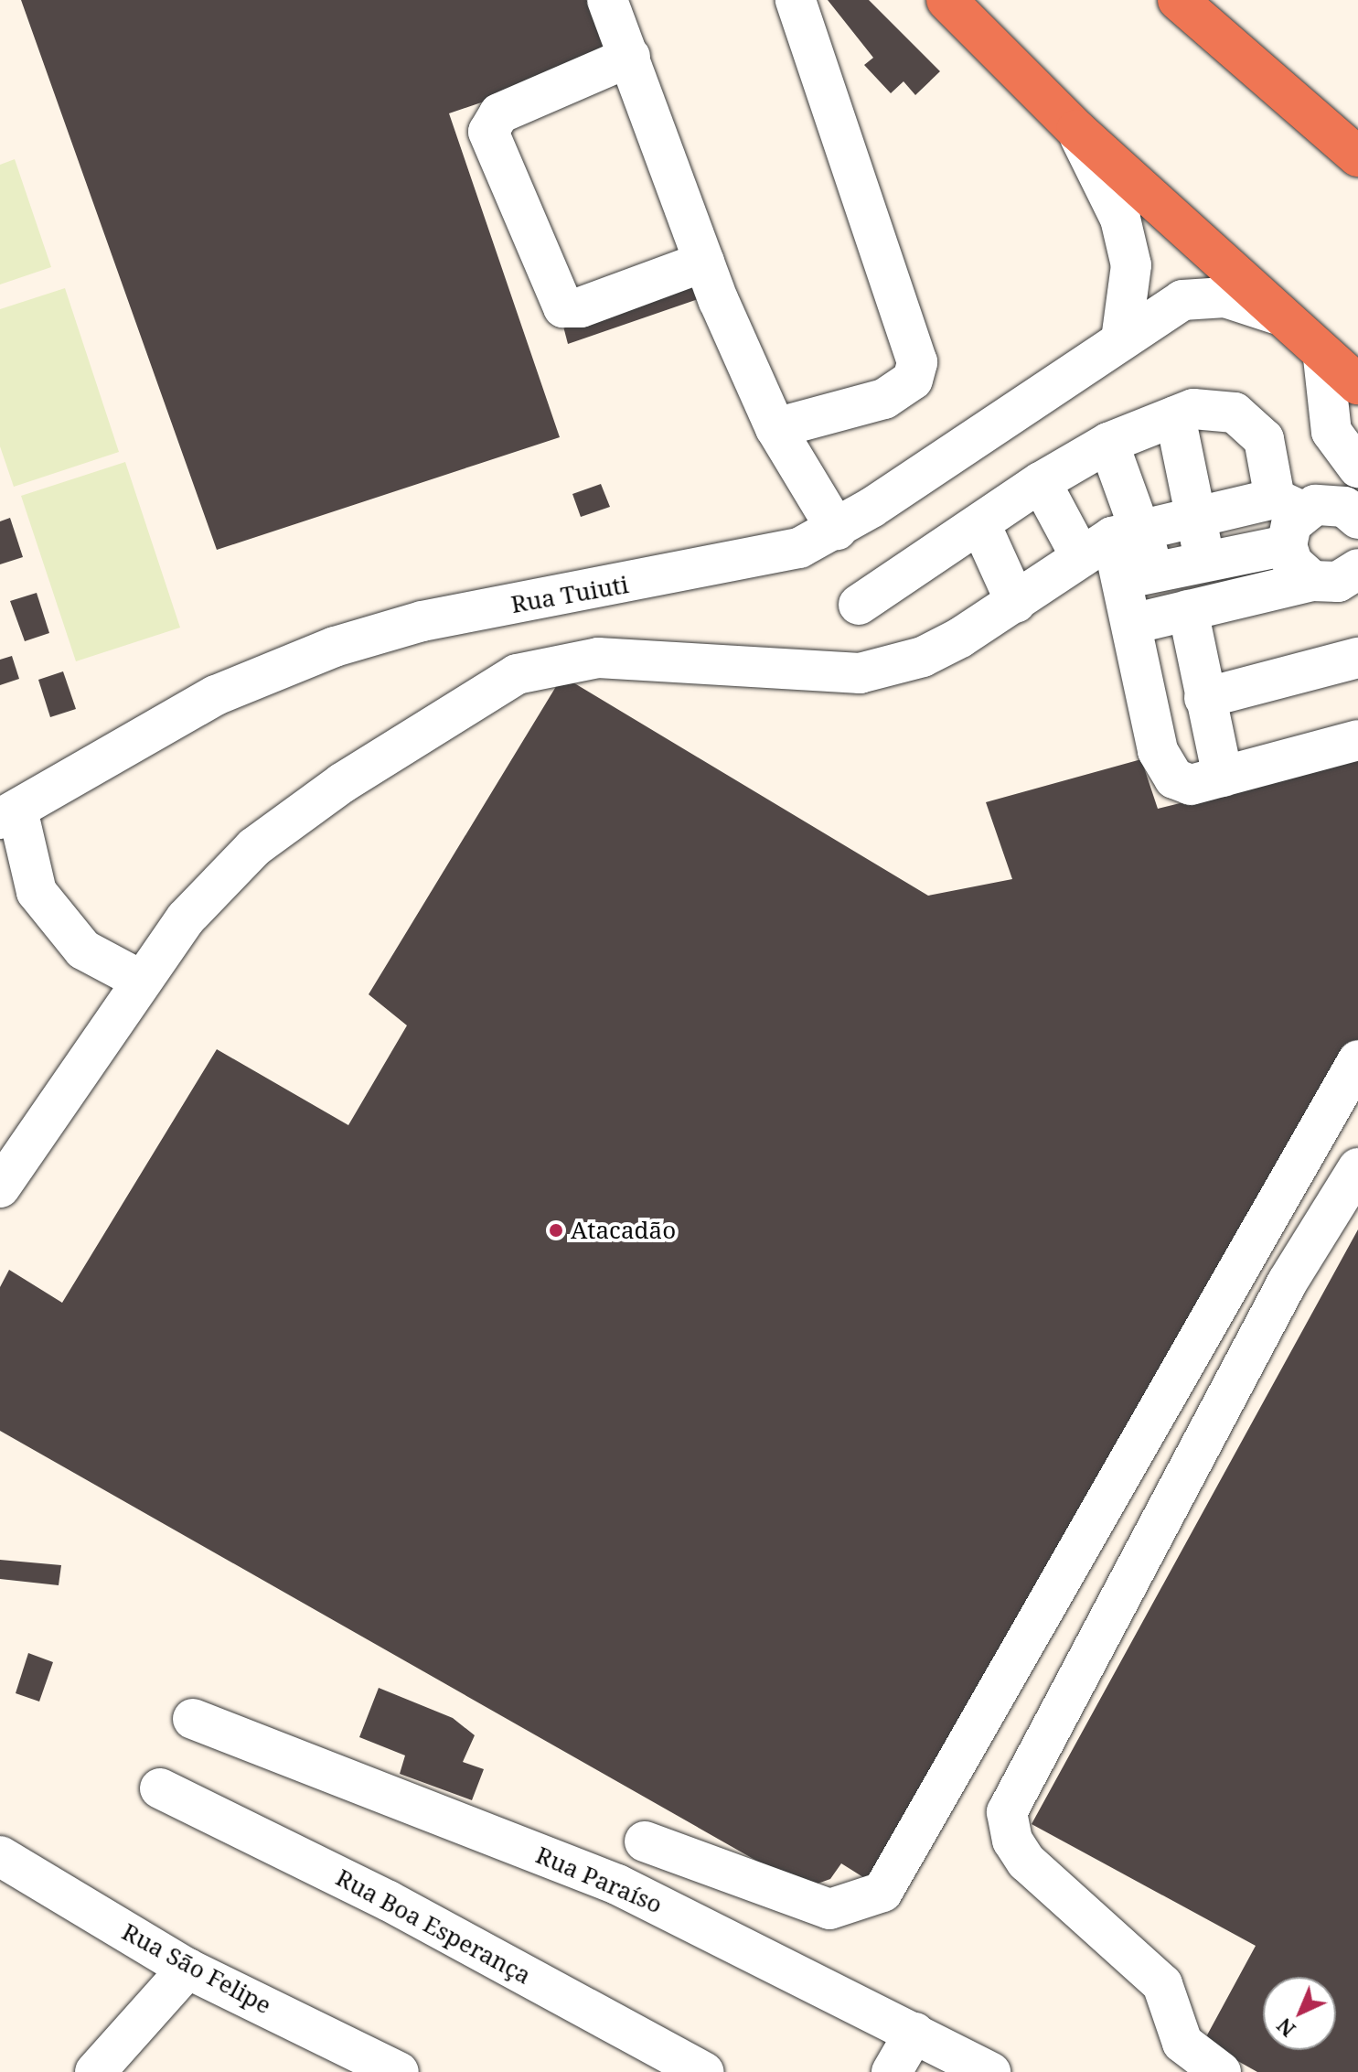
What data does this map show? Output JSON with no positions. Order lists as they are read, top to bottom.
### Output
{
  "streets": {
    "street": [
      "Rua Tuiuti",
      "Rua Paraíso",
      "Rua Boa Esperança",
      "Rua São Felipe"
    ]
  },
  "places": ["Atacadão"],
  "north": "bottom left"
}
